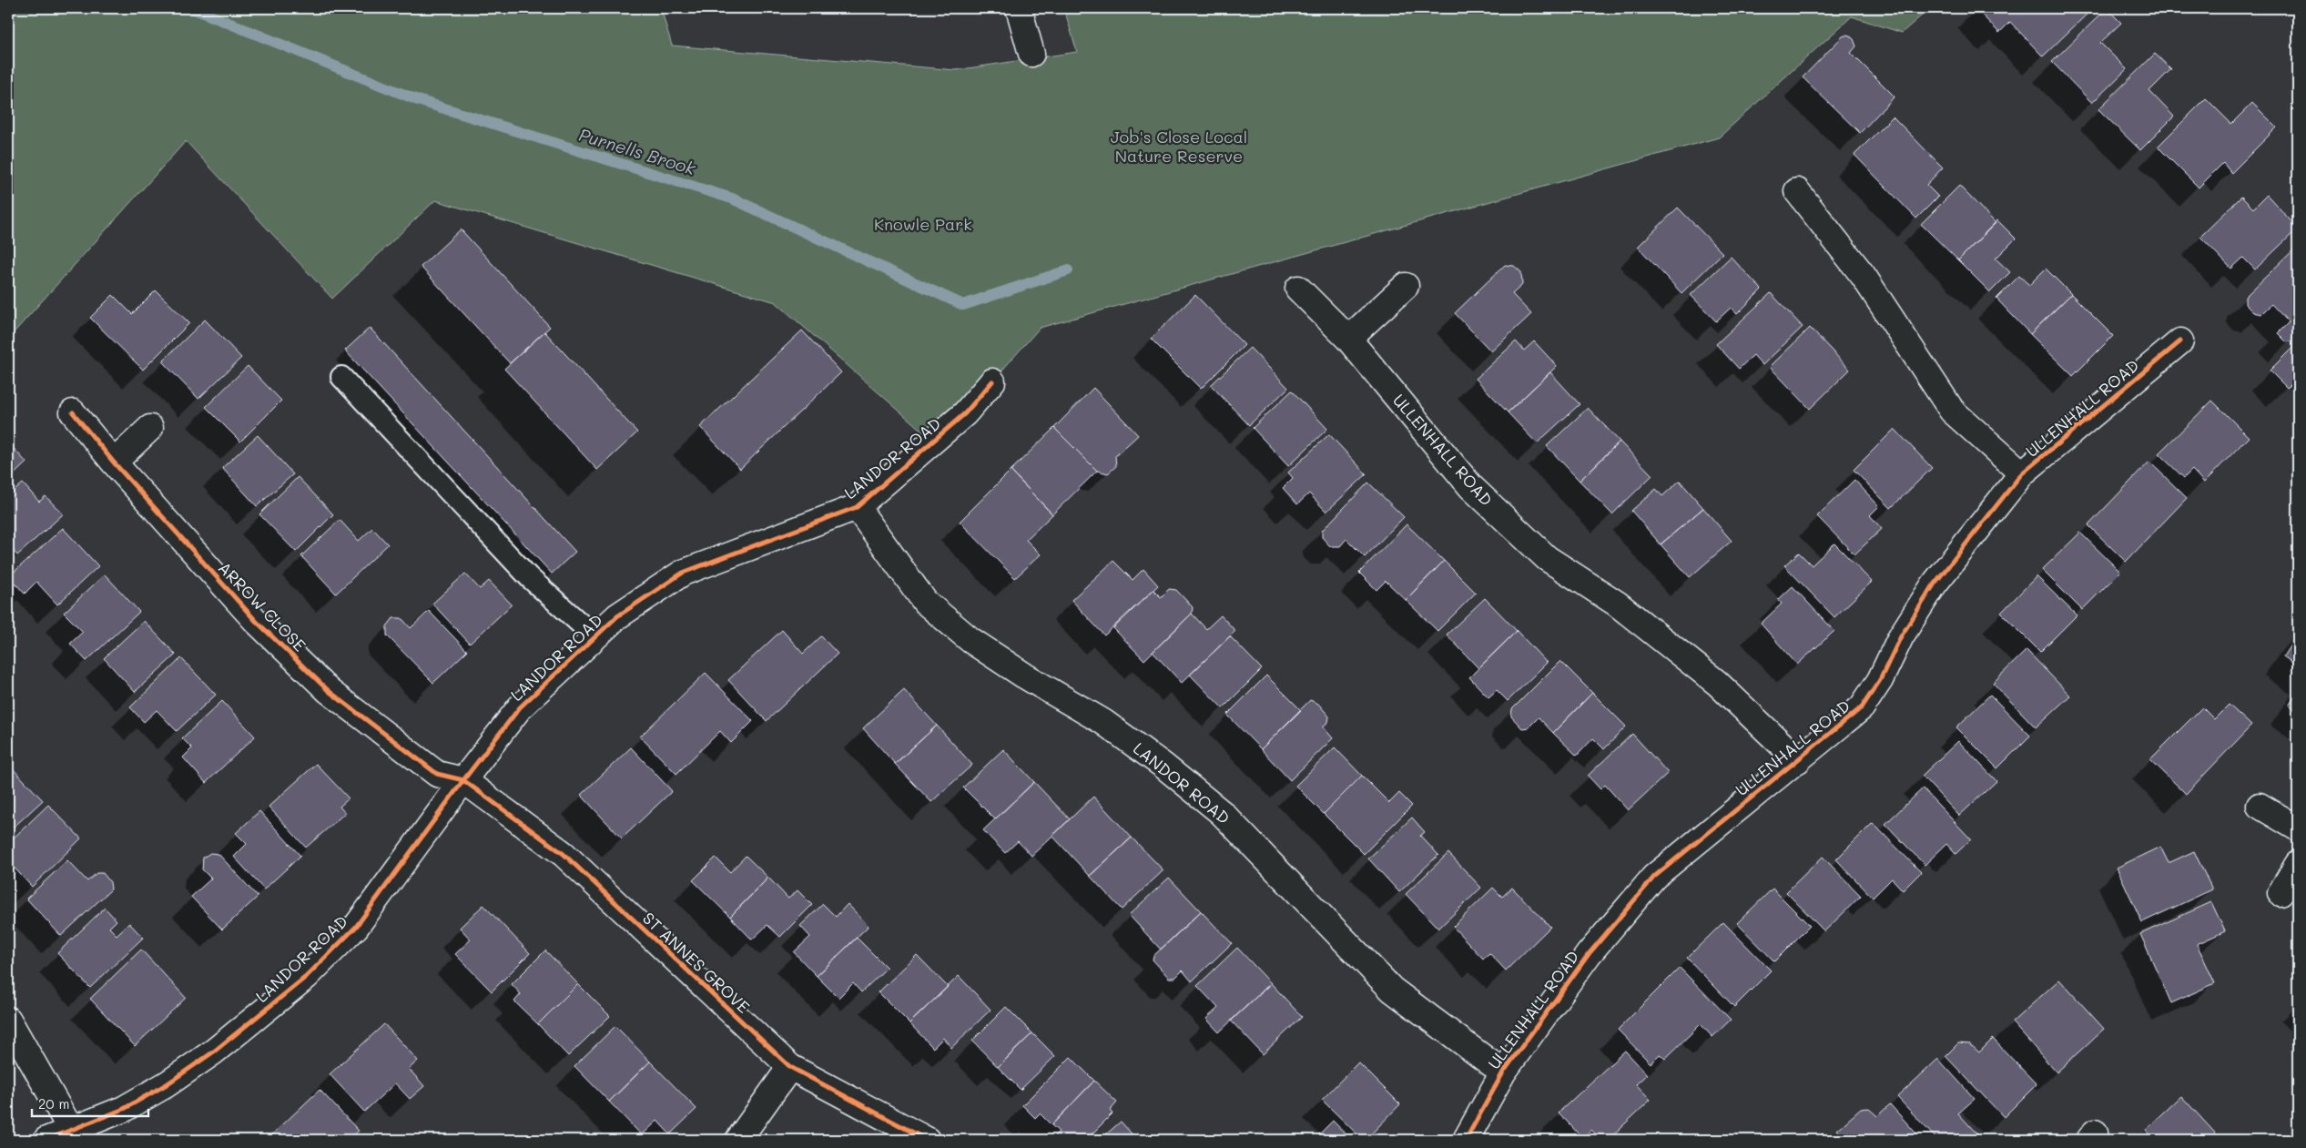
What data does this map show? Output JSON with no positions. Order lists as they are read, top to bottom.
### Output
{
  "streets": {
    "street": [
      "ULLENHALL ROAD",
      "LANDOR ROAD",
      "ARROW CLOSE",
      "ST ANNES GROVE"
    ]
  },
  "crossings": [
    ["ULLENHALL ROAD", "LANDOR ROAD"],
    ["LANDOR ROAD", "ARROW CLOSE"],
    ["LANDOR ROAD", "ST ANNES GROVE"],
    ["ARROW CLOSE", "ST ANNES GROVE"]
  ],
  "water": ["Purnells Brook"],
  "parks": ["Job's Close Local Nature Reserve", "Knowle Park"],
  "scale_bar": "20 m"
}
